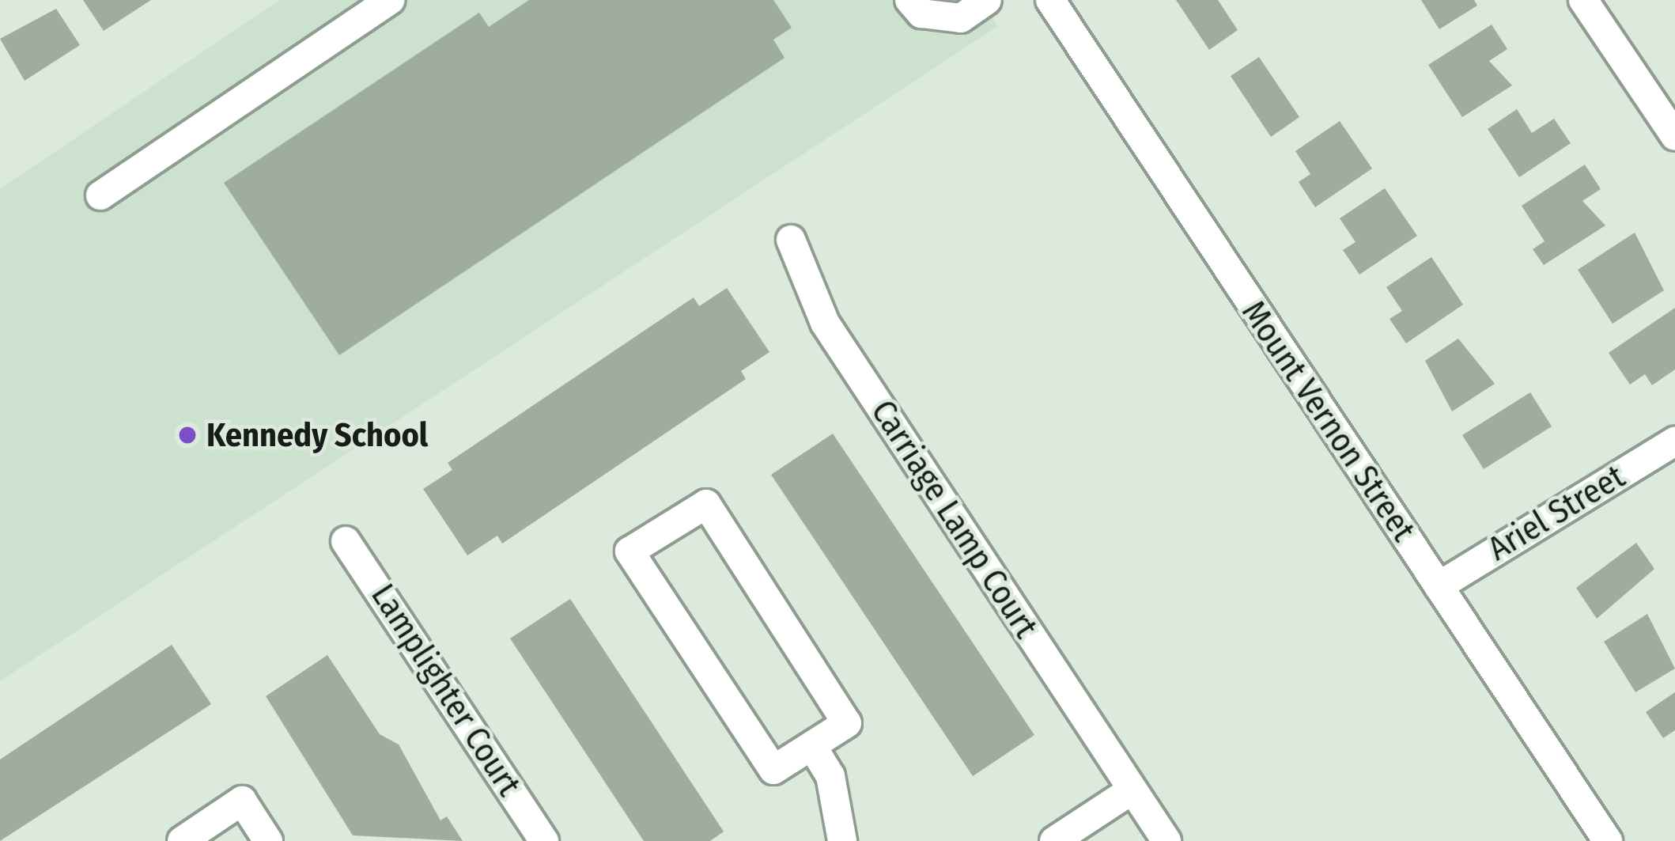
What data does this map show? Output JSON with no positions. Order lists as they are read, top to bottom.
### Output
{
  "streets": {
    "street": [
      "Mount Vernon Street",
      "Ariel Street",
      "Carriage Lamp Court",
      "Lamplighter Court"
    ]
  },
  "crossings": [
    ["Mount Vernon Street", "Ariel Street"]
  ],
  "places": ["Kennedy School"]
}
